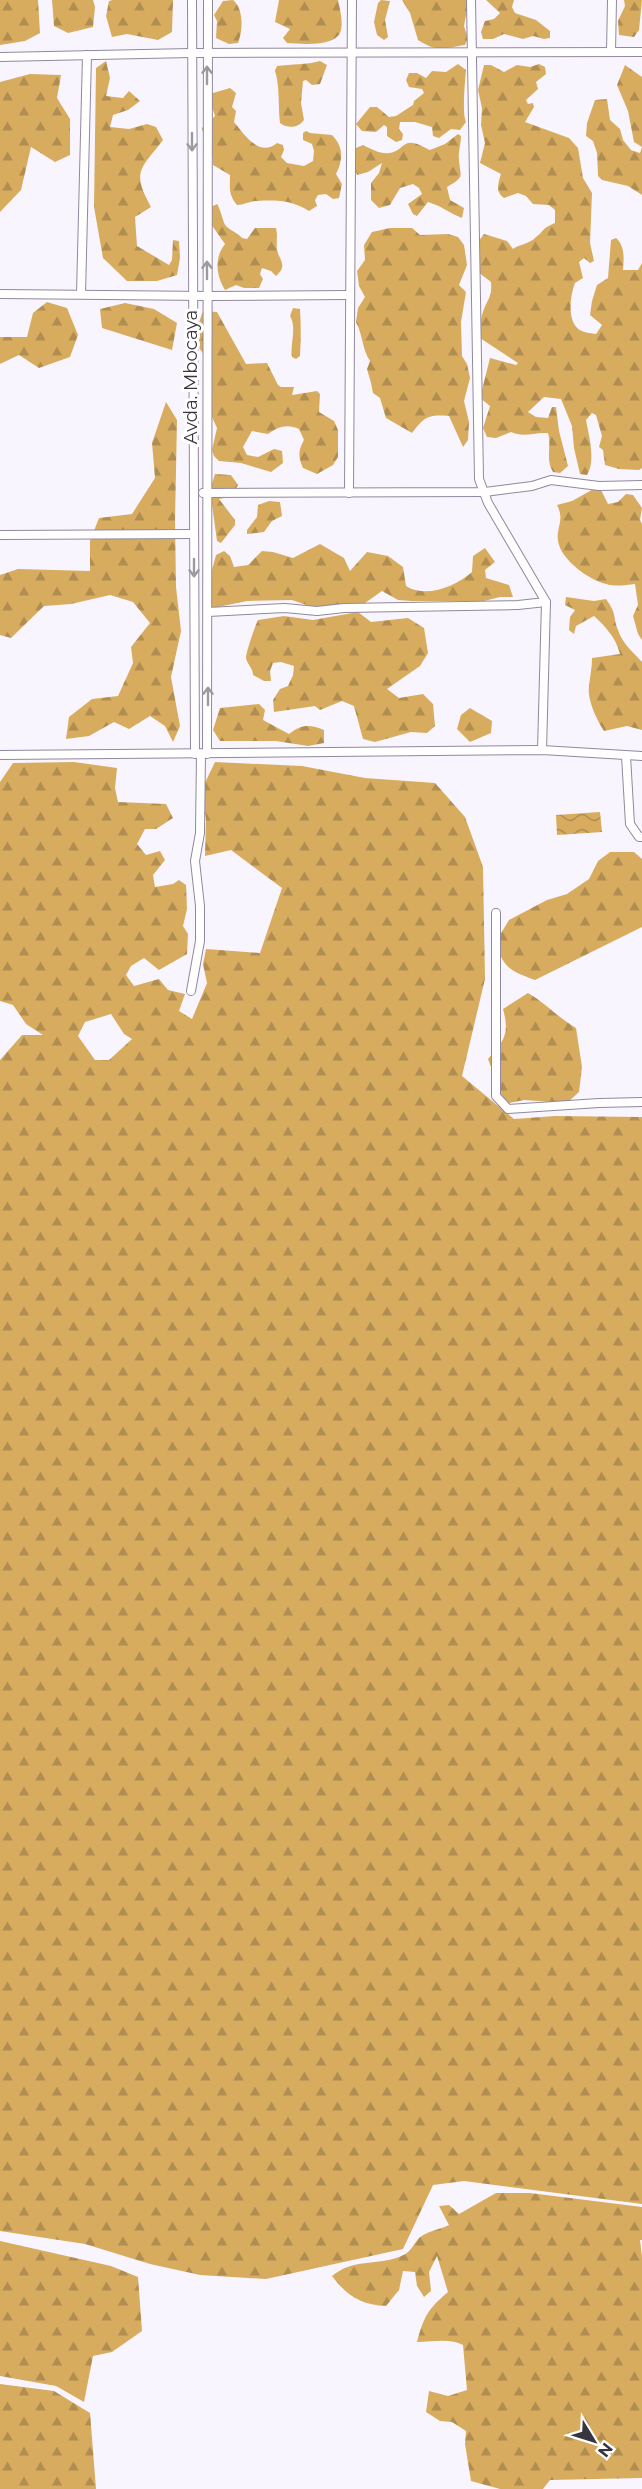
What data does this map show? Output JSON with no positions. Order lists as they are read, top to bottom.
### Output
{
  "streets": {
    "street": ["Avda. Mbocaya"]
  },
  "north": "bottom right"
}
